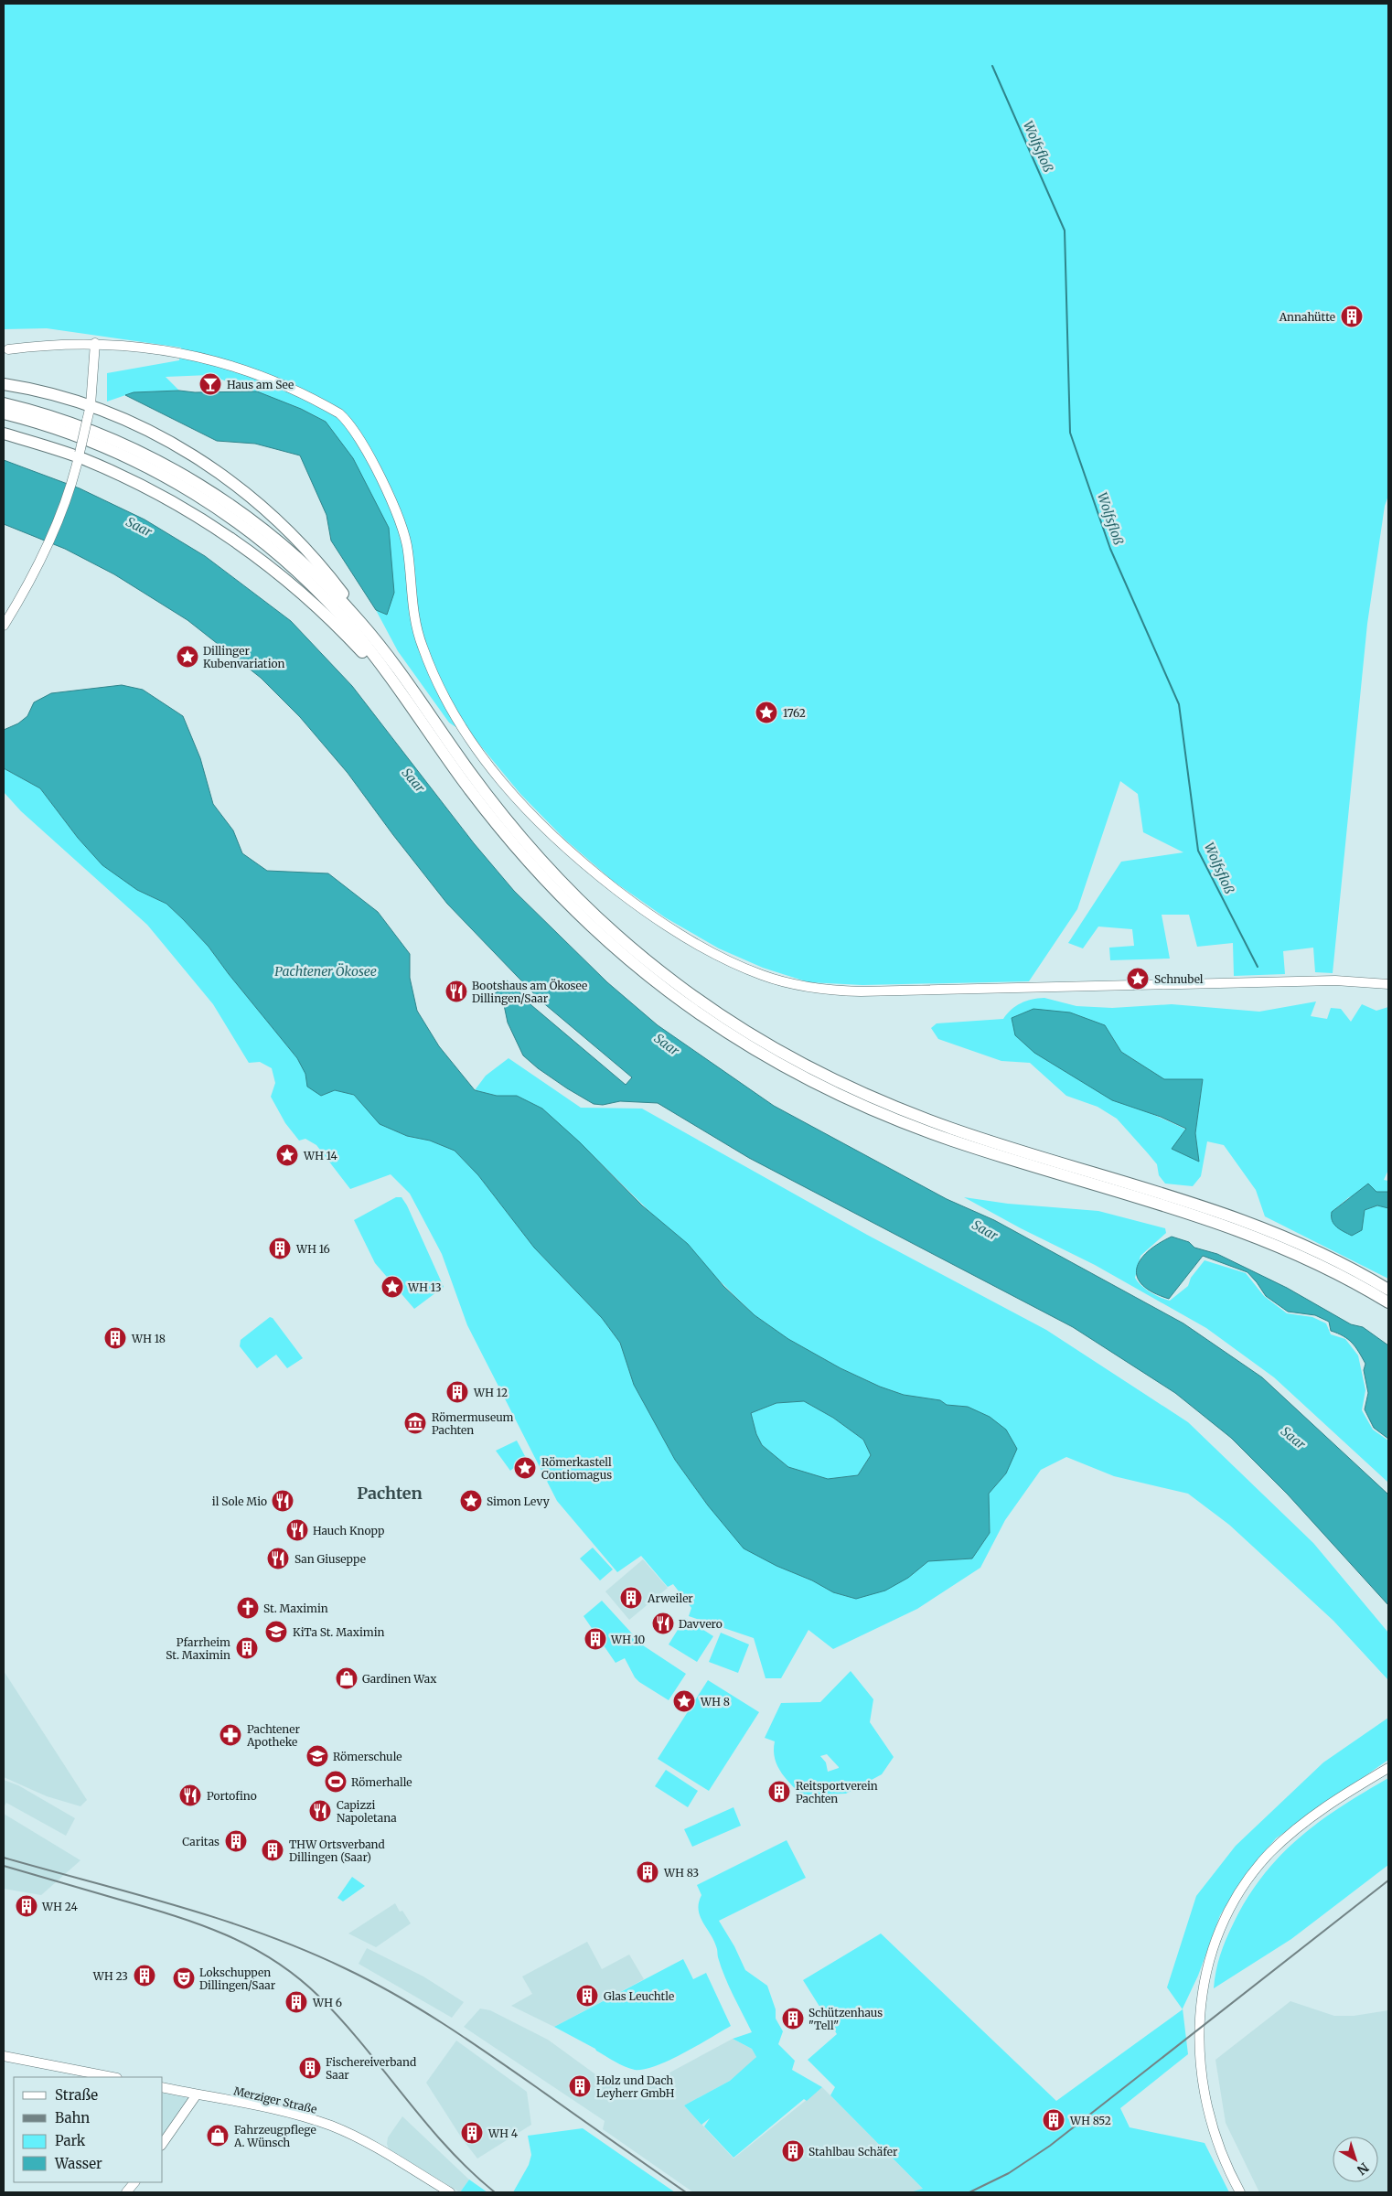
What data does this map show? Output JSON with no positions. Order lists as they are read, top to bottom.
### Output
{
  "streets": {
    "main road": ["Merziger Straße"]
  },
  "districts": ["Pachten"],
  "water": ["Wolfsfloß", "Saar", "Pachtener Ökosee"],
  "places": {
    "building": [
      "Annahütte",
      "WH 16",
      "WH 18",
      "WH 12",
      "Arweiler",
      "WH 10",
      "Pfarrheim St. Maximin",
      "Reitsportverein Pachten",
      "Caritas",
      "THW Ortsverband Dillingen (Saar)",
      "WH 83",
      "WH 24",
      "WH 23",
      "Glas Leuchtle",
      "WH 6",
      "Schützenhaus \"Tell\"",
      "Fischereiverband Saar",
      "Holz und Dach Leyherr GmbH",
      "WH 852",
      "WH 4",
      "Stahlbau Schäfer"
    ],
    "bar": ["Haus am See"],
    "place": [
      "Dillinger Kubenvariation",
      "1762",
      "Schnubel",
      "WH 14",
      "WH 13",
      "Römerkastell Contiomagus",
      "Simon Levy",
      "WH 8"
    ],
    "restaurant": [
      "Bootshaus am Ökosee Dillingen/Saar",
      "il Sole Mio",
      "Hauch Knopp",
      "San Giuseppe",
      "Davvero",
      "Portofino",
      "Capizzi Napoletana"
    ],
    "museum": ["Römermuseum Pachten"],
    "church": ["St. Maximin"],
    "school or university": ["KiTa St. Maximin", "Römerschule"],
    "shop": ["Gardinen Wax", "Fahrzeugpflege A. Wünsch"],
    "pharmacy": ["Pachtener Apotheke"],
    "sports": ["Römerhalle"],
    "theatre": ["Lokschuppen Dillingen/Saar"]
  },
  "legend": [
    "Straße",
    "Bahn",
    "Park",
    "Wasser"
  ],
  "north": "bottom right"
}
